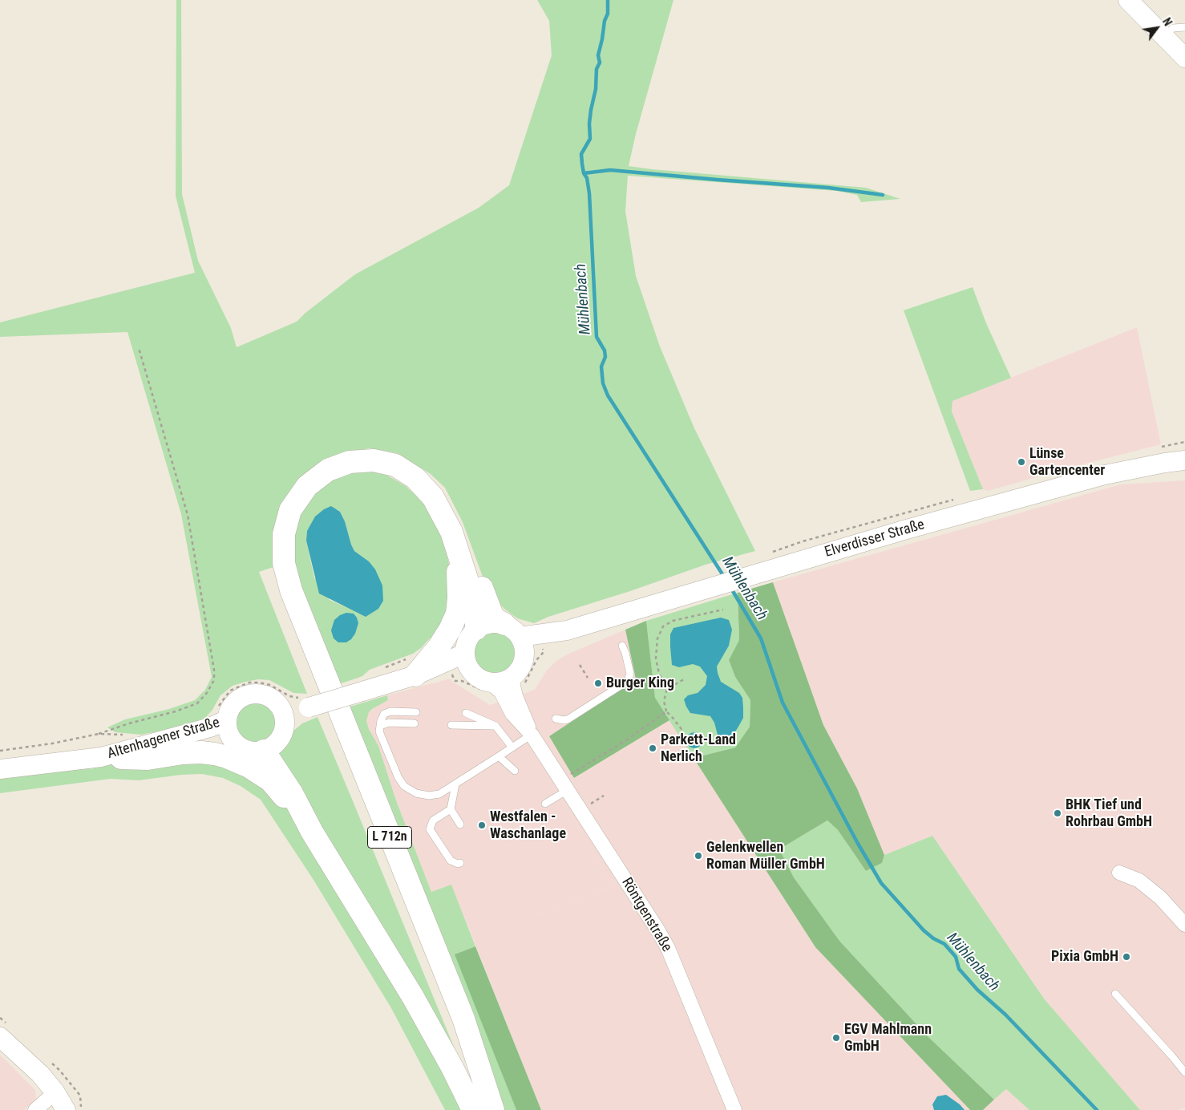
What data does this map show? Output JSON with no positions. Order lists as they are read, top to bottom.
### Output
{
  "streets": {
    "main road": ["Elverdisser Straße", "Altenhagener Straße", "L 712n"],
    "street": ["Röntgenstraße"]
  },
  "crossings": [
    ["Elverdisser Straße", "Röntgenstraße"]
  ],
  "water": ["Mühlenbach"],
  "places": [
    "Lünse Gartencenter",
    "Burger King",
    "Parkett-Land Nerlich",
    "BHK Tief und Rohrbau GmbH",
    "Westfalen - Waschanlage",
    "Gelenkwellen Roman Müller GmbH",
    "Pixia GmbH",
    "EGV Mahlmann GmbH"
  ],
  "north": "top right"
}
